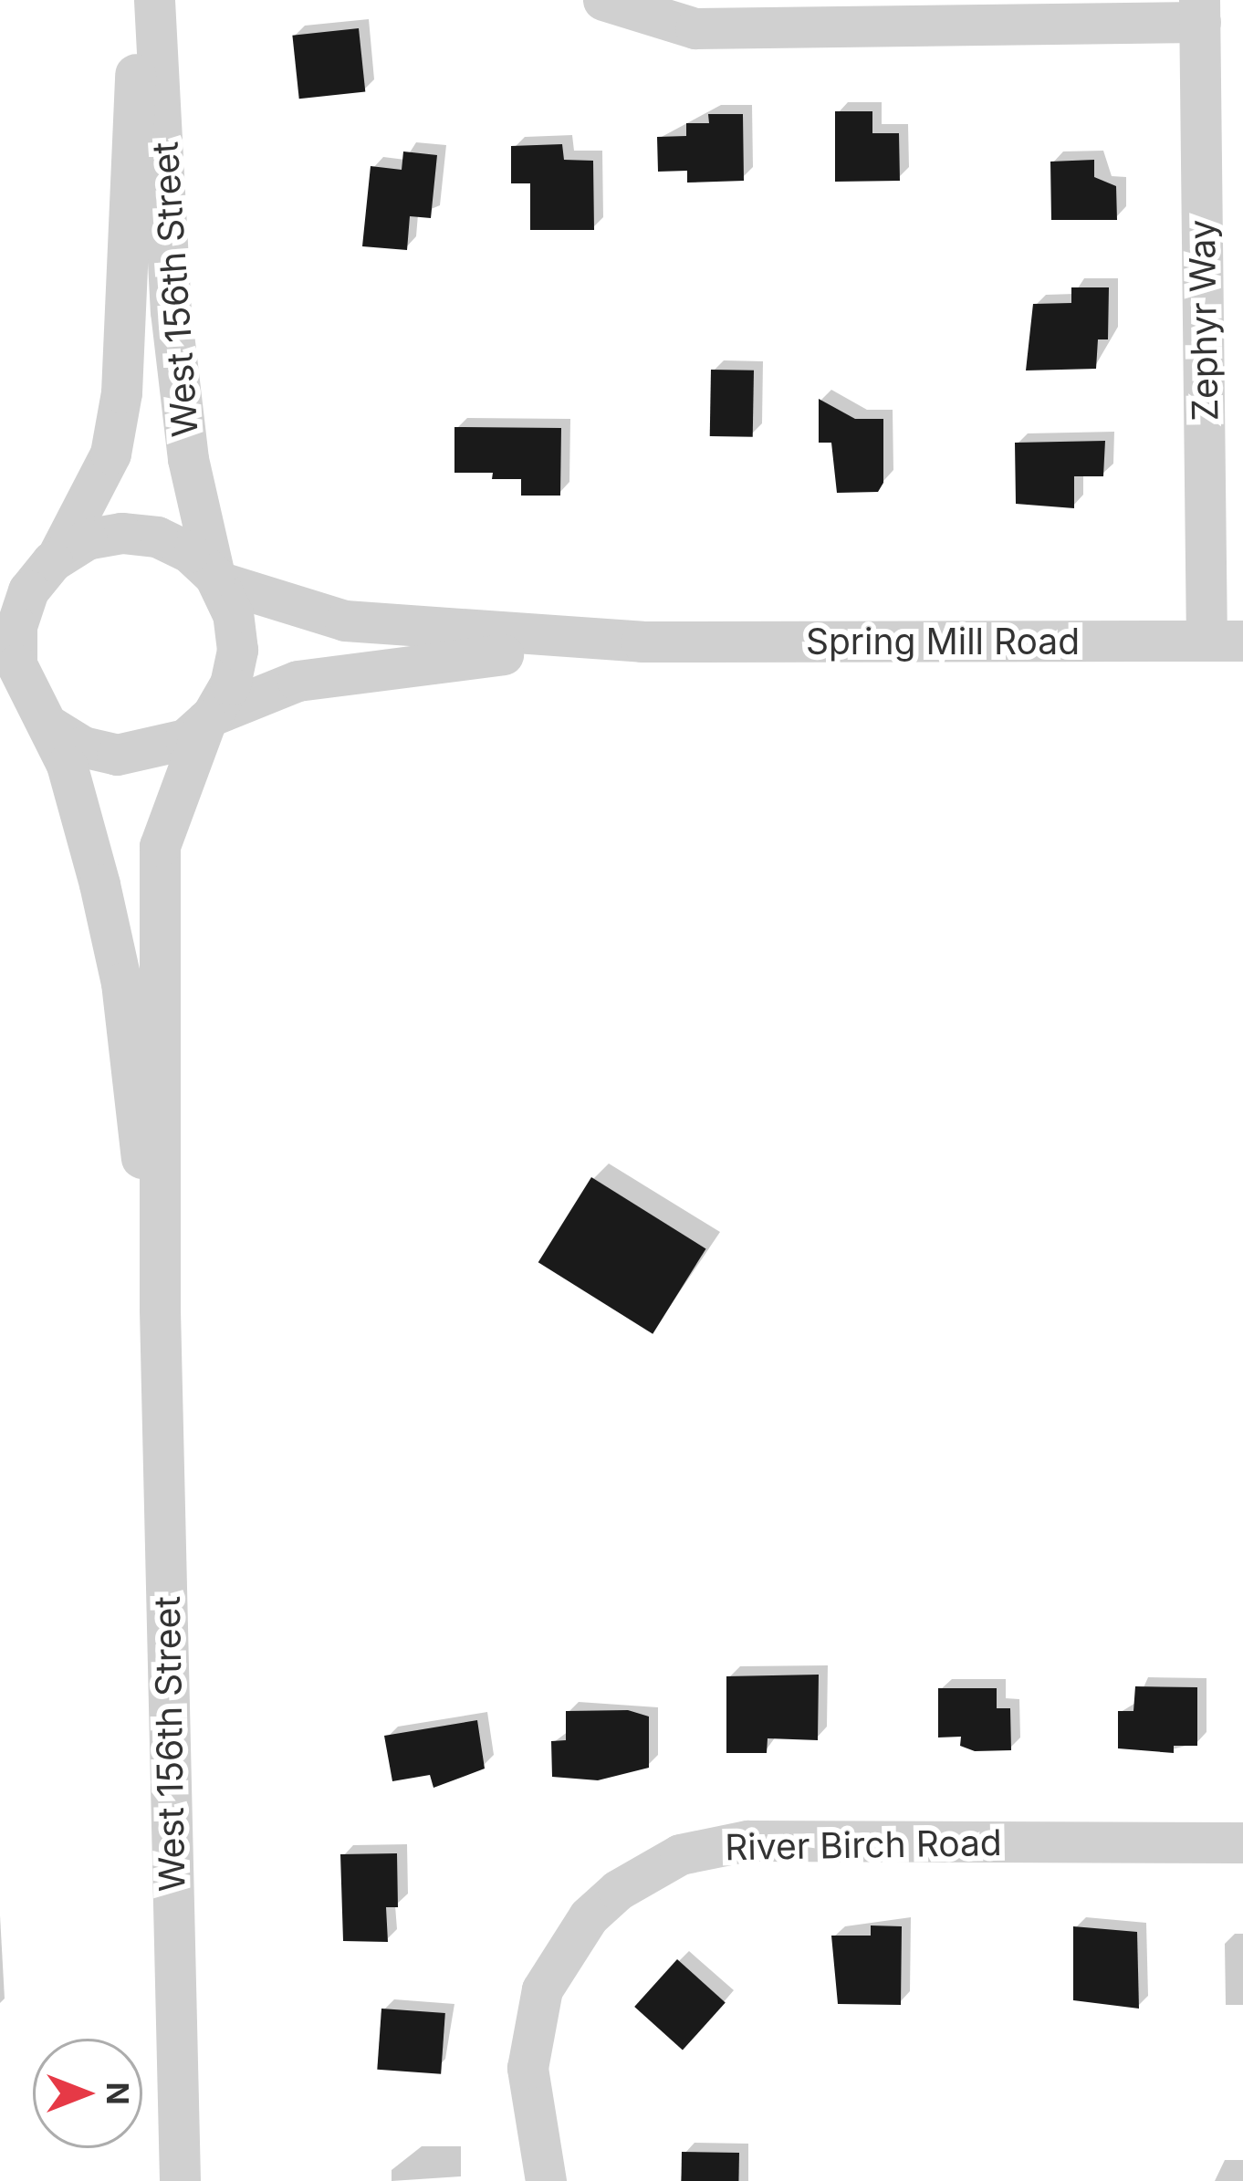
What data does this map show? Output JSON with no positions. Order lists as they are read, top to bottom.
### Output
{
  "streets": {
    "street": [
      "West 156th Street",
      "Zephyr Way",
      "Spring Mill Road",
      "River Birch Road"
    ]
  },
  "crossings": [
    ["West 156th Street", "Spring Mill Road"],
    ["Zephyr Way", "Spring Mill Road"]
  ],
  "north": "right"
}
